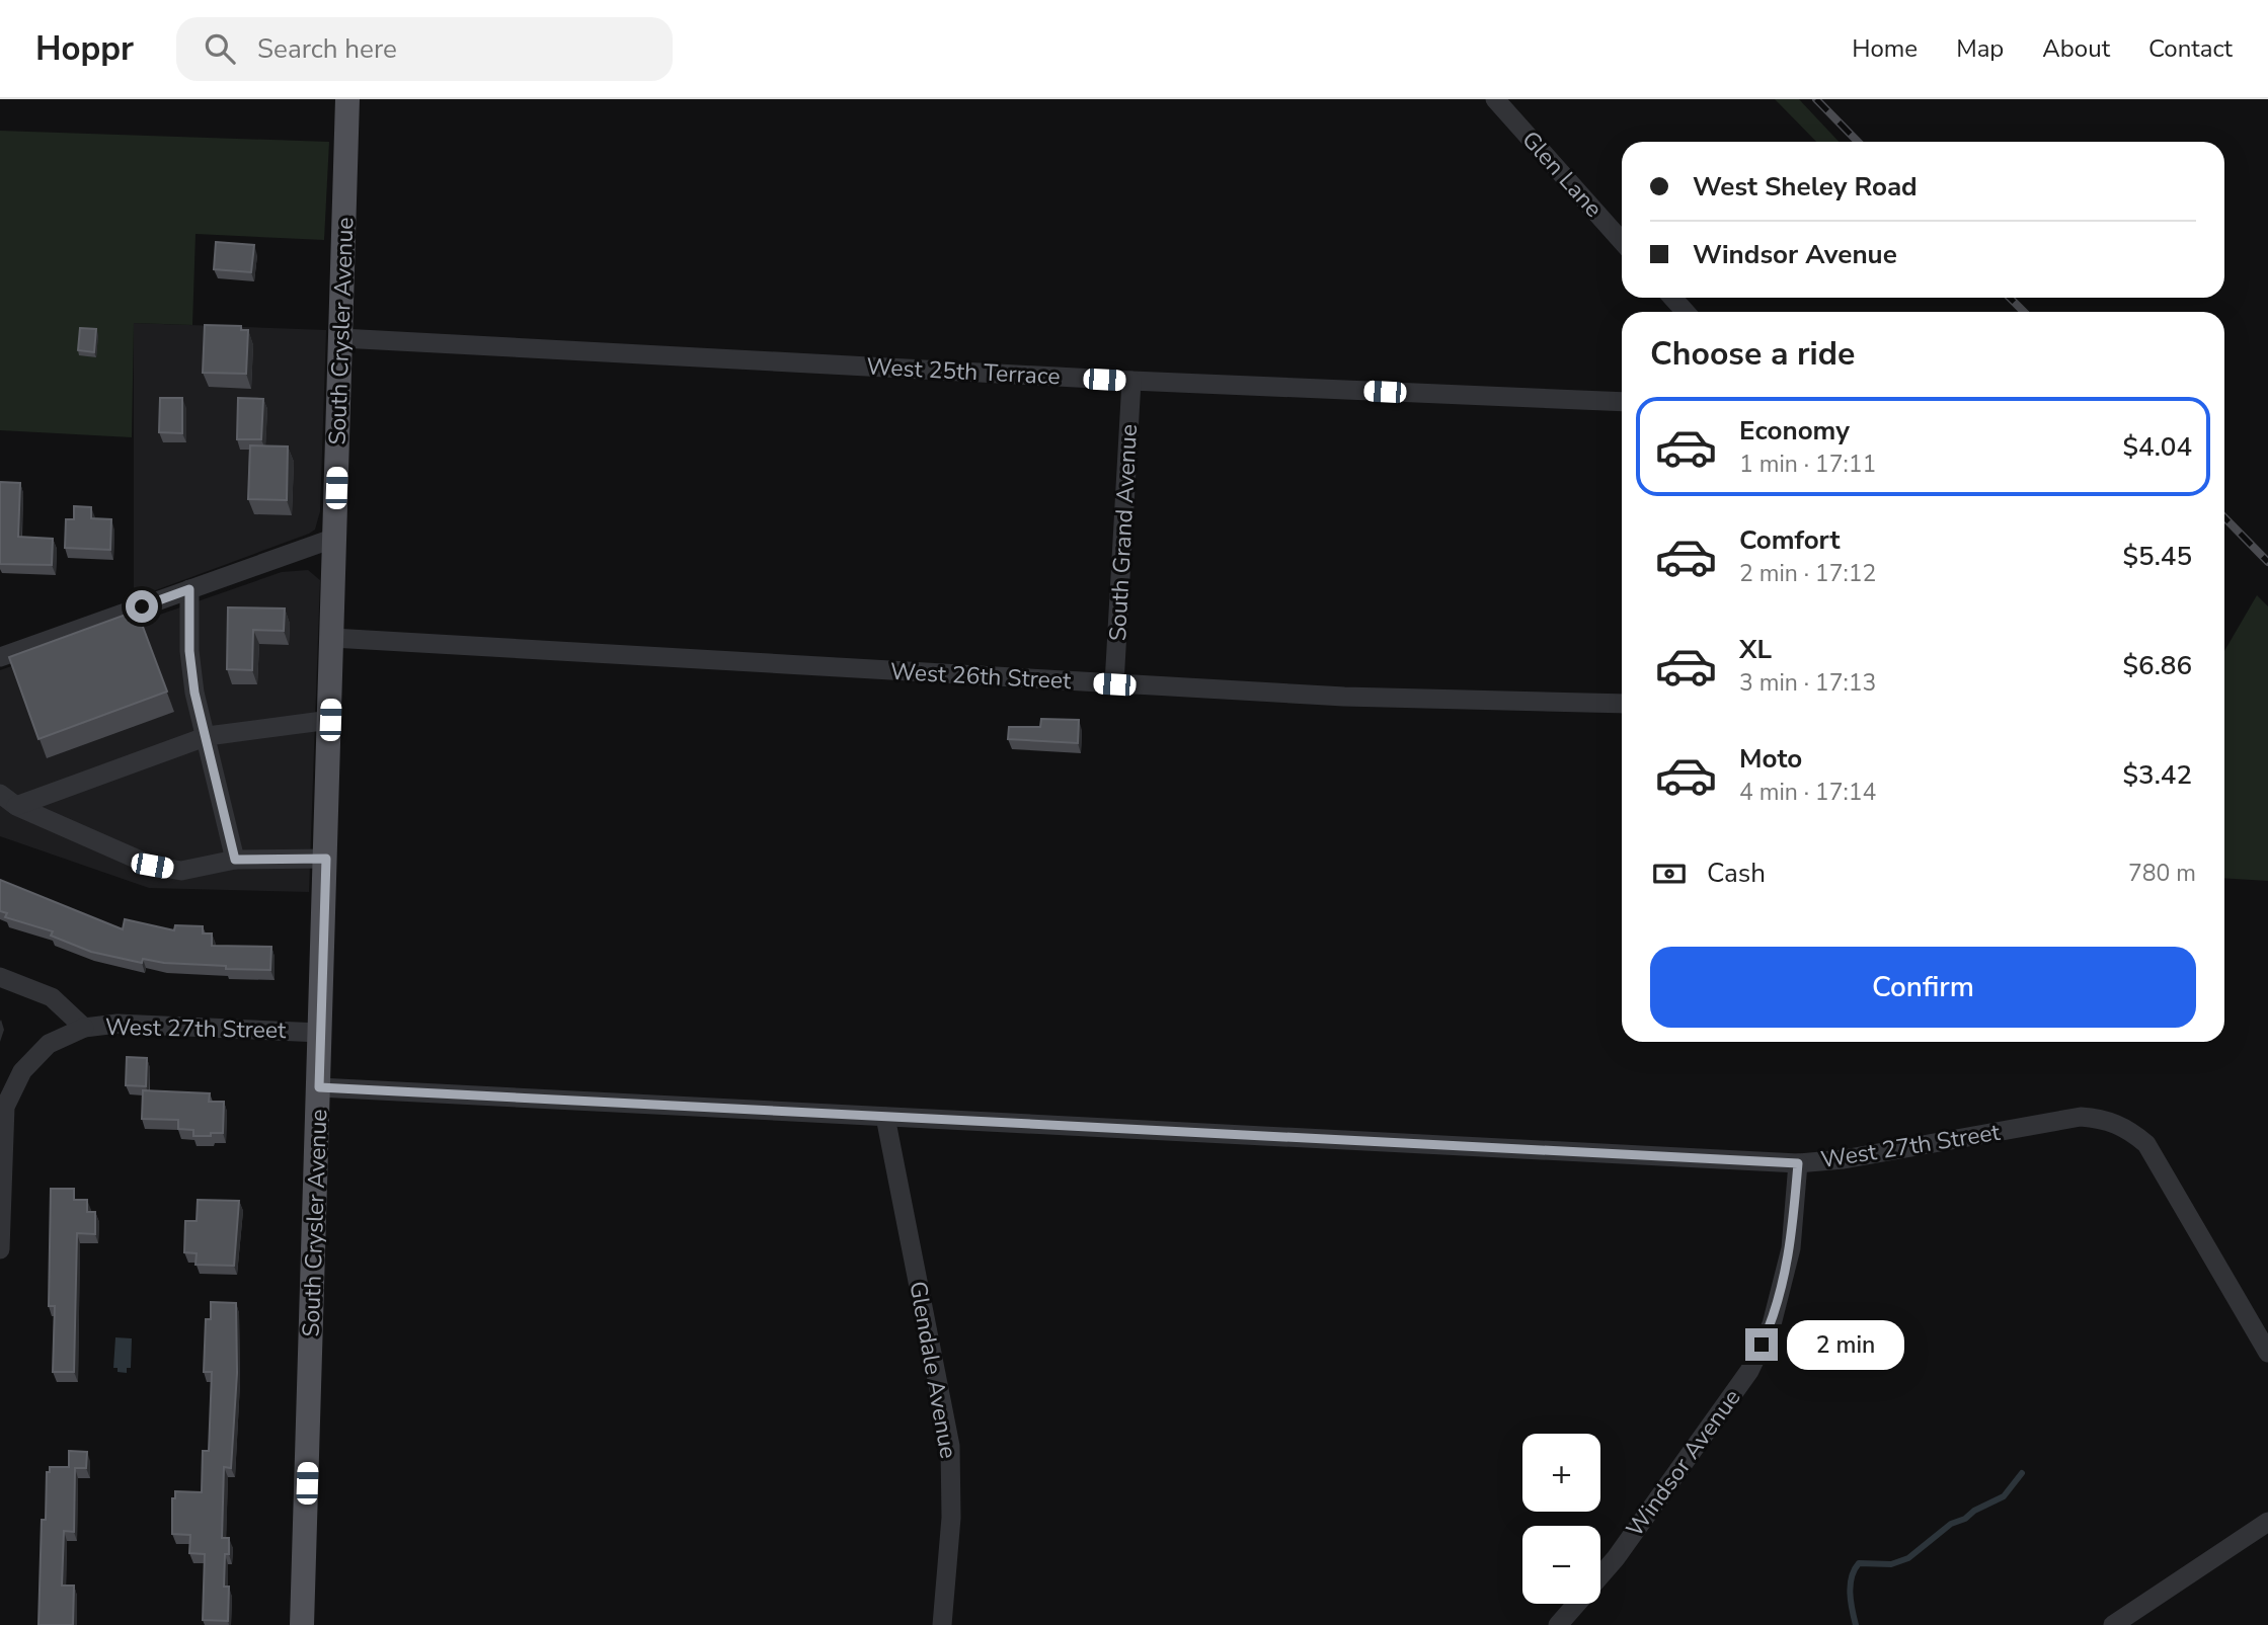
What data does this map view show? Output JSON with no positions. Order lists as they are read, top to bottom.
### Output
{
  "streets": {
    "main road": ["South Crysler Avenue"],
    "street": [
      "Glen Lane",
      "West 25th Terrace",
      "South Grand Avenue",
      "West 26th Street",
      "West 27th Street",
      "Glendale Avenue",
      "Windsor Avenue"
    ]
  },
  "crossings": [
    ["South Crysler Avenue", "West 25th Terrace"],
    ["South Crysler Avenue", "West 26th Street"],
    ["South Crysler Avenue", "West 27th Street"],
    ["West 25th Terrace", "South Grand Avenue"],
    ["South Grand Avenue", "West 26th Street"],
    ["West 27th Street", "Glendale Avenue"],
    ["West 27th Street", "Windsor Avenue"]
  ],
  "page": {
    "header": "Hoppr",
    "search": "Search here",
    "nav": [
      "Home",
      "Map",
      "About",
      "Contact"
    ],
    "banner": ["West Sheley Road", "Windsor Avenue"],
    "heading": "Choose a ride",
    "list": [
      {
        "name": "Economy",
        "note": "1 min · 17:11",
        "value": "$4.04"
      },
      {
        "name": "Comfort",
        "note": "2 min · 17:12",
        "value": "$5.45"
      },
      {
        "name": "XL",
        "note": "3 min · 17:13",
        "value": "$6.86"
      },
      {
        "name": "Moto",
        "note": "4 min · 17:14",
        "value": "$3.42"
      }
    ],
    "pay": ["Cash", "780 m"],
    "buttons": "Confirm",
    "bubble": "2 min",
    "map_buttons": ["+", "−"]
  }
}
